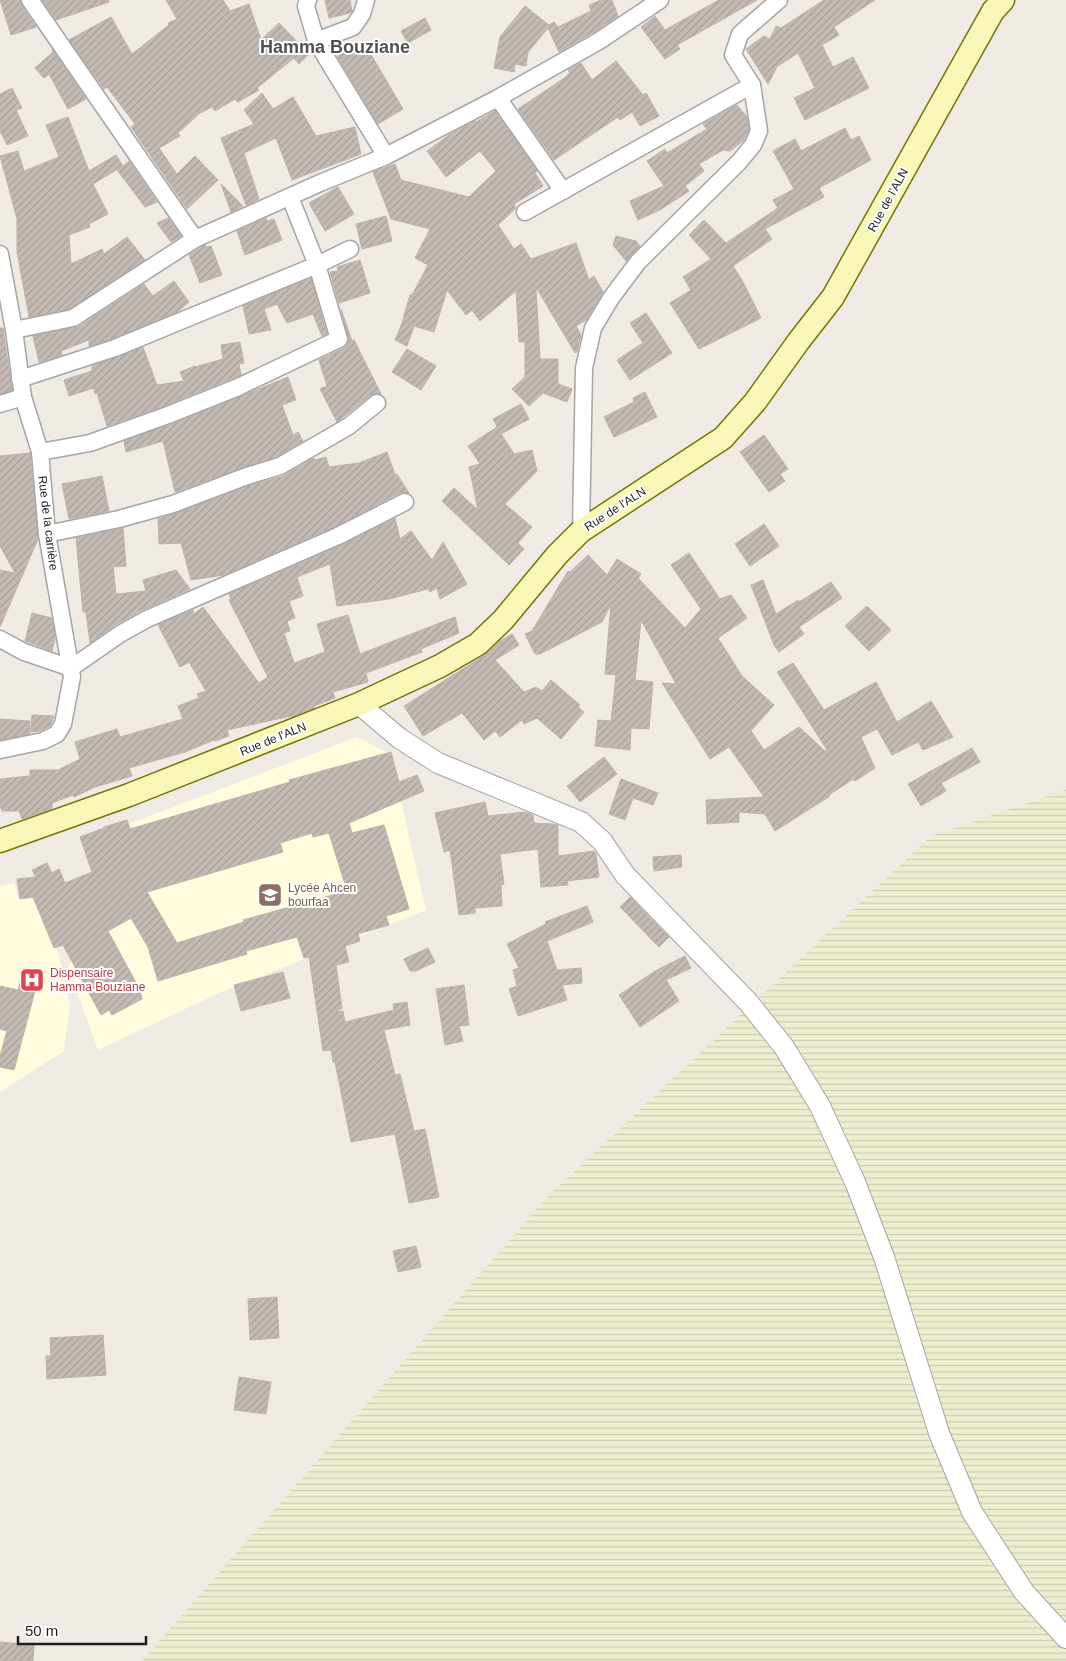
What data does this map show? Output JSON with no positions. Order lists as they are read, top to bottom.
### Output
{
  "streets": {
    "main road": ["Rue de l'ALN"],
    "street": ["Rue de la carrière"]
  },
  "districts": ["Hamma Bouziane"],
  "places": {
    "school or university": ["Lycée Ahcen bourfaa"],
    "hospital": ["Dispensaire Hamma Bouziane"]
  },
  "scale_bar": "50 m"
}
